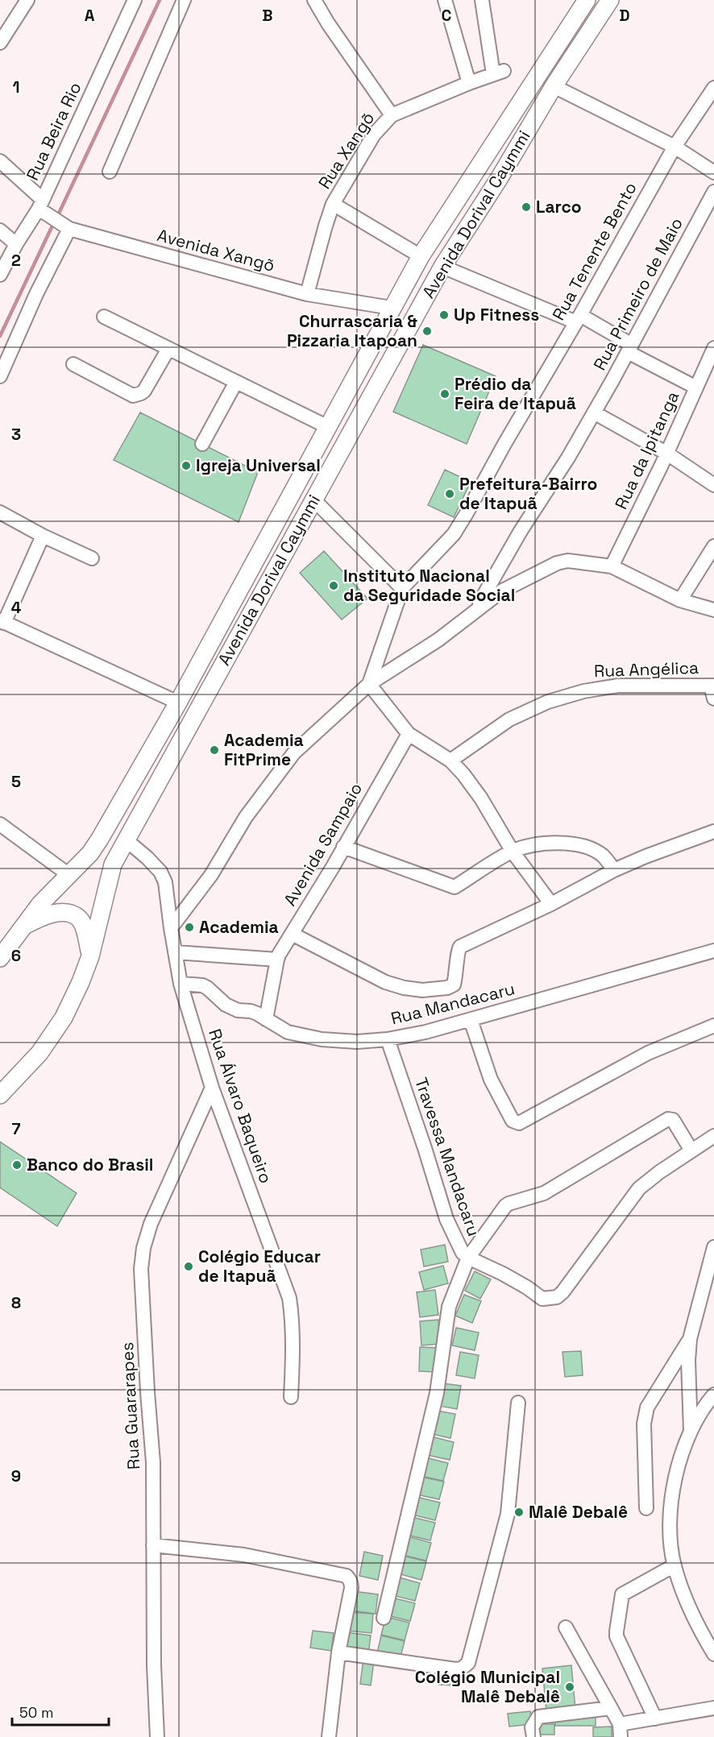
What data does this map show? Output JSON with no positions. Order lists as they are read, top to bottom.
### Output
{
  "streets": {
    "main road": ["Avenida Dorival Caymmi"],
    "street": [
      "Rua Beira Rio",
      "Rua Xangõ",
      "Avenida Xangõ",
      "Rua Tenente Bento",
      "Rua Primeiro de Maio",
      "Rua da Ipitanga",
      "Rua Angélica",
      "Avenida Sampaio",
      "Rua Mandacaru",
      "Rua Álvaro Baqueiro",
      "Travessa Mandacaru",
      "Rua Guararapes"
    ]
  },
  "crossings": [
    ["Rua Beira Rio", "Avenida Xangõ"],
    ["Rua Xangõ", "Avenida Xangõ"],
    ["Avenida Dorival Caymmi", "Avenida Xangõ"],
    ["Avenida Dorival Caymmi", "Rua Álvaro Baqueiro"],
    ["Avenida Sampaio", "Rua Mandacaru"],
    ["Rua Mandacaru", "Rua Álvaro Baqueiro"],
    ["Rua Mandacaru", "Travessa Mandacaru"],
    ["Rua Álvaro Baqueiro", "Rua Guararapes"]
  ],
  "places": [
    "Larco",
    "Up Fitness",
    "Churrascaria & Pizzaria Itapoan",
    "Prédio da Feira de Itapuã",
    "Igreja Universal",
    "Prefeitura-Bairro de Itapuã",
    "Instituto Nacional da Seguridade Social",
    "Academia FitPrime",
    "Academia",
    "Banco do Brasil",
    "Colégio Educar de Itapuã",
    "Malê Debalê",
    "Colégio Municipal Malê Debalê"
  ],
  "scale_bar": "50 m",
  "grid": {
    "columns": [
      "A",
      "B",
      "C",
      "D"
    ],
    "rows": [
      "1",
      "2",
      "3",
      "4",
      "5",
      "6",
      "7",
      "8",
      "9"
    ]
  }
}
